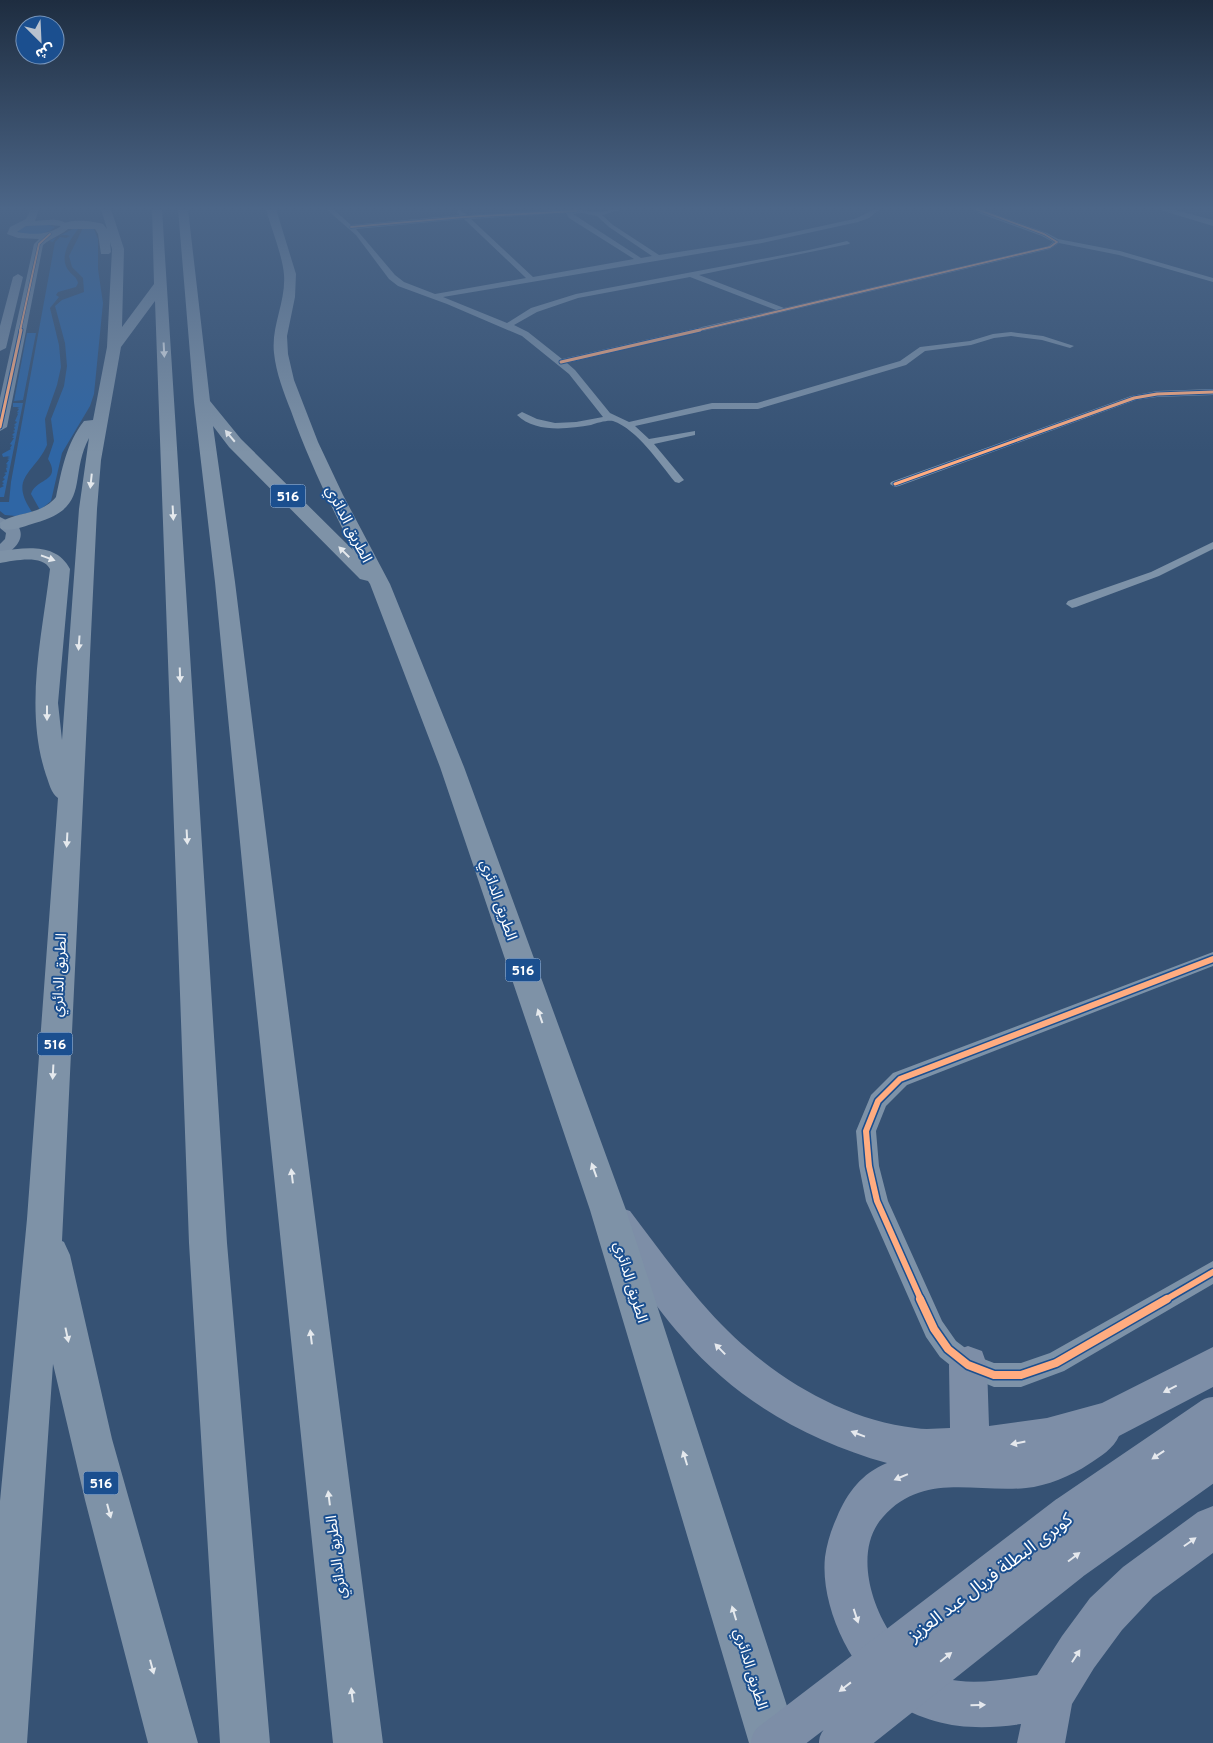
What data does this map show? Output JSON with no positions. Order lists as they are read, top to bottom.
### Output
{
  "streets": {
    "highway": ["516", "الطريق الدائري"],
    "main road": ["كوبرى البطلة فريال عبد العزيز"]
  },
  "crossings": [
    ["516", "الطريق الدائري"],
    ["الطريق الدائري", "كوبرى البطلة فريال عبد العزيز"]
  ],
  "north": "bottom right"
}
